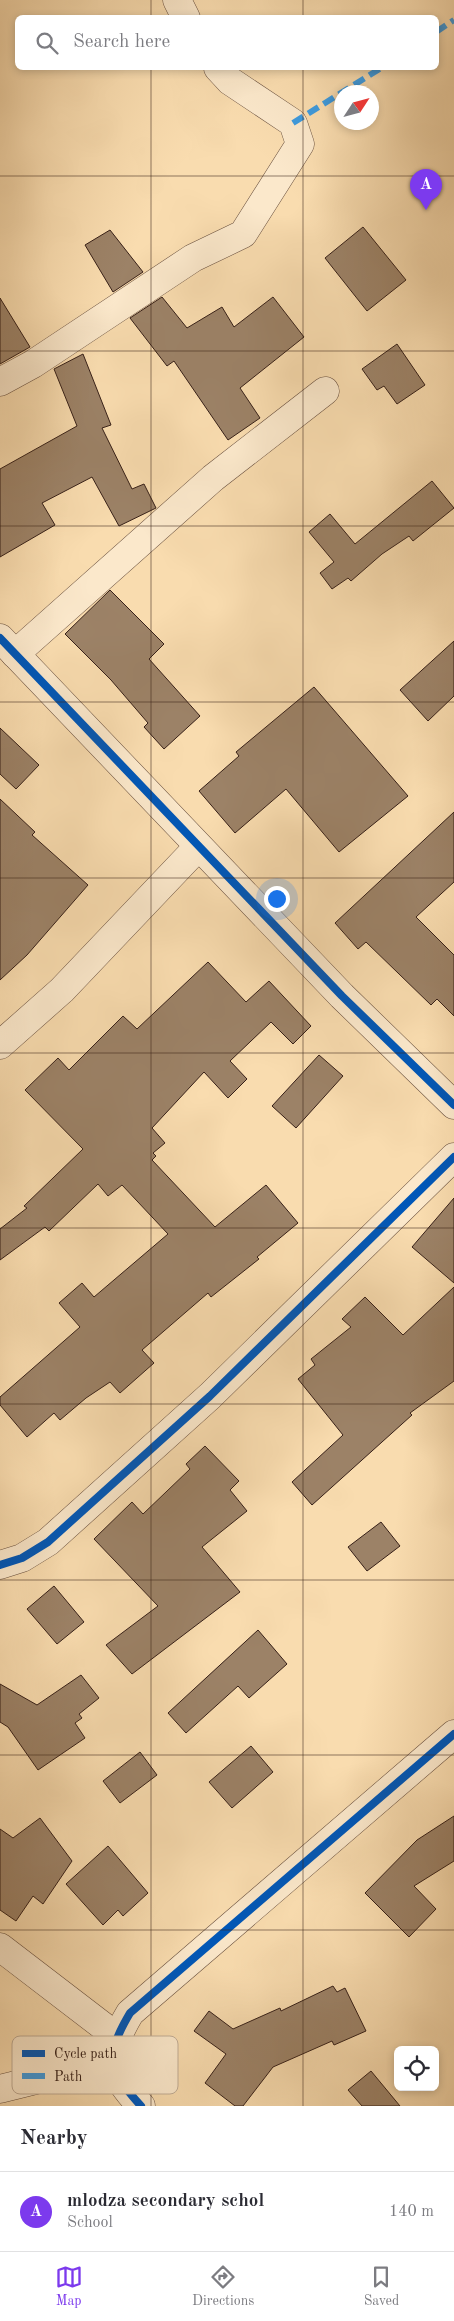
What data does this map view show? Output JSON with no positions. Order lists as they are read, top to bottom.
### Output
{
  "legend": ["Cycle path", "Path"],
  "north": "top right",
  "page": {
    "search": "Search here",
    "pins": "A",
    "heading": "Nearby",
    "list": [
      {
        "mark": "A",
        "name": "mlodza secondary schol",
        "note": "School",
        "value": "140 m"
      }
    ],
    "nav": ["Map", "Directions", "Saved"]
  }
}
